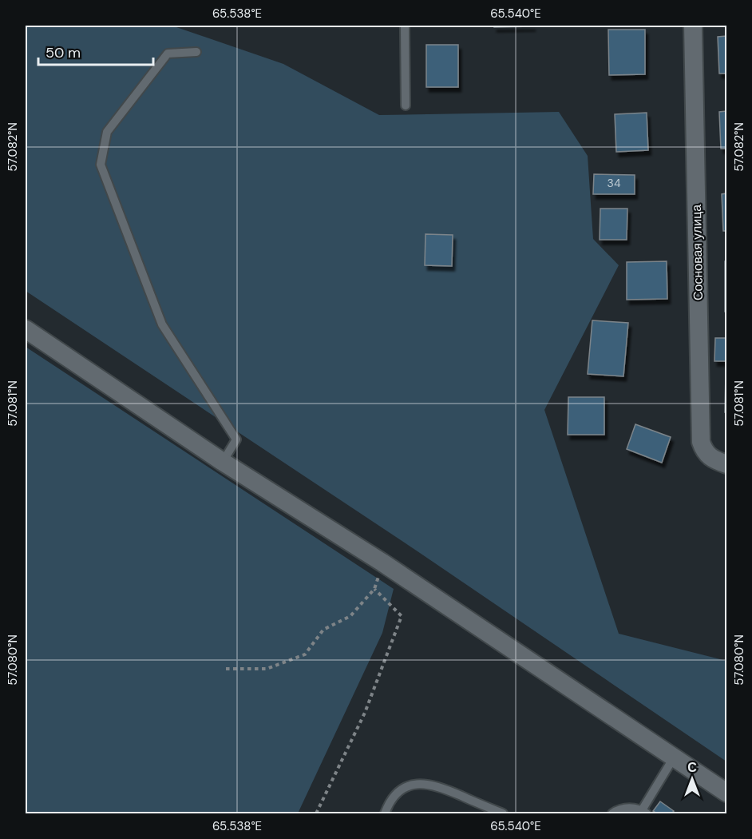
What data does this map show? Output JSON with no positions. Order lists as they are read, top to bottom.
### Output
{
  "streets": {
    "street": ["Сосновая улица"]
  },
  "house_numbers": ["34"],
  "scale_bar": "50 m",
  "north": "top",
  "coordinates": [
    "65.538°E",
    "65.540°E",
    "57.082°N",
    "57.081°N",
    "57.080°N"
  ]
}
